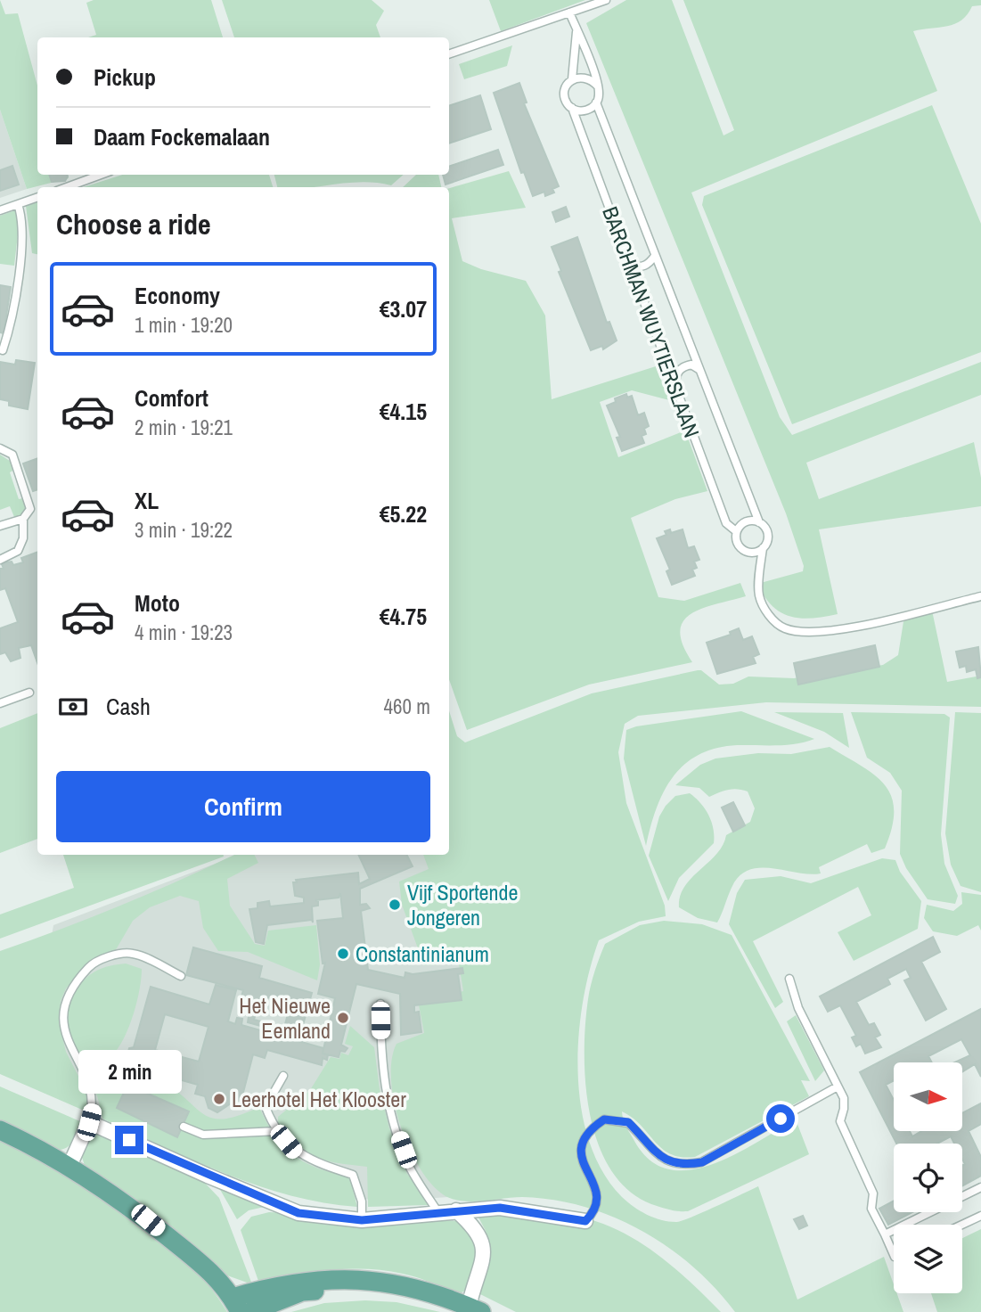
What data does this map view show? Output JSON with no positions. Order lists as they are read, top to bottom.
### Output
{
  "streets": {
    "lane": ["BARCHMAN WUYTIERSLAAN"]
  },
  "places": [
    "Vijf Sportende Jongeren",
    "Constantinianum",
    "Het Nieuwe Eemland",
    "Leerhotel Het Klooster"
  ],
  "north": "right",
  "page": {
    "banner": ["Pickup", "Daam Fockemalaan"],
    "heading": "Choose a ride",
    "list": [
      {
        "name": "Economy",
        "note": "1 min · 19:20",
        "value": "€3.07"
      },
      {
        "name": "Comfort",
        "note": "2 min · 19:21",
        "value": "€4.15"
      },
      {
        "name": "XL",
        "note": "3 min · 19:22",
        "value": "€5.22"
      },
      {
        "name": "Moto",
        "note": "4 min · 19:23",
        "value": "€4.75"
      }
    ],
    "pay": ["Cash", "460 m"],
    "buttons": "Confirm",
    "bubble": "2 min"
  }
}
